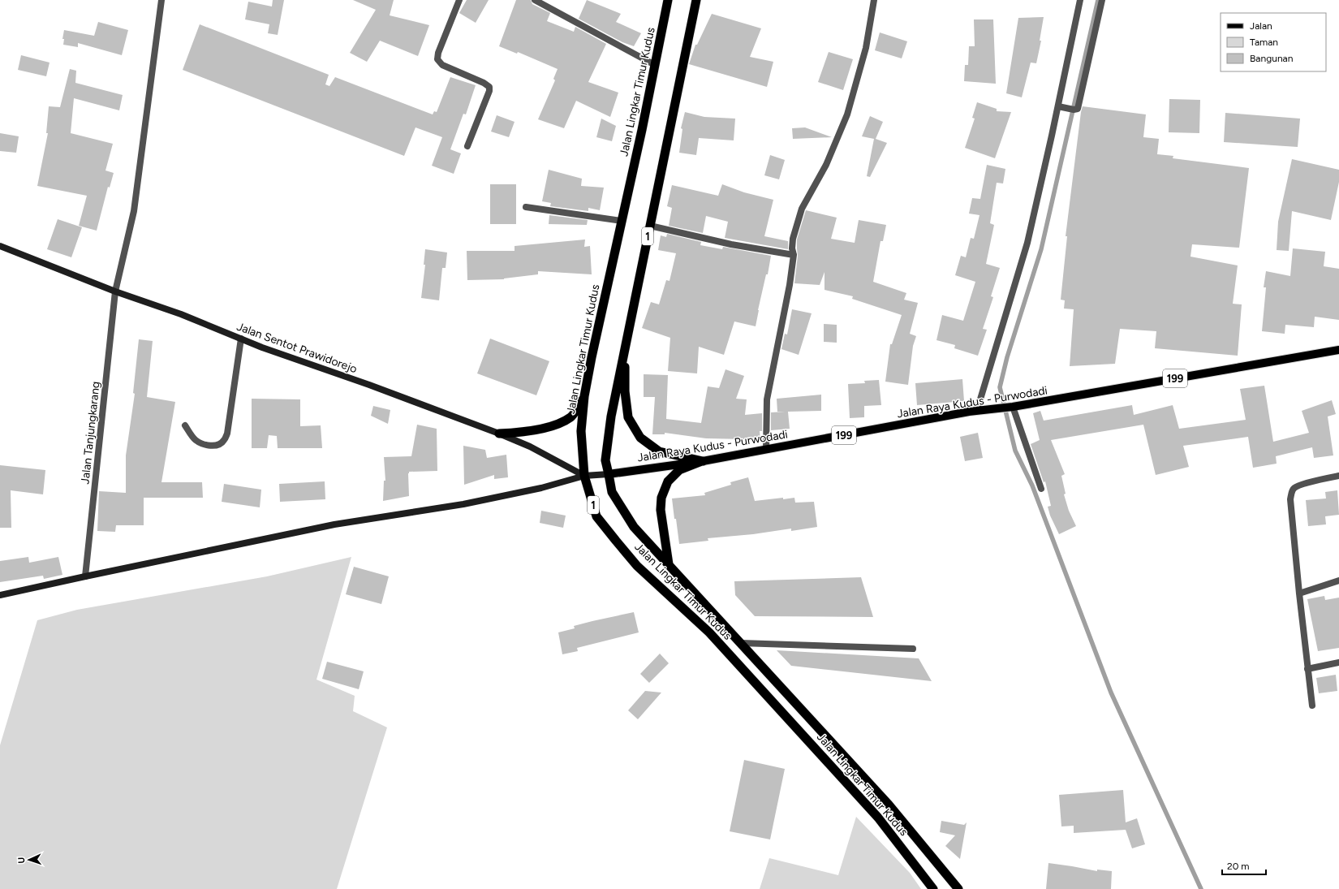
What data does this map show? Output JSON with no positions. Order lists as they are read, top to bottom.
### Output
{
  "streets": {
    "highway": ["Jalan Lingkar Timur Kudus", "1"],
    "main road": ["Jalan Sentot Prawidorejo", "199", "Jalan Raya Kudus - Purwodadi"],
    "street": ["Jalan Tanjungkarang"]
  },
  "crossings": [
    ["Jalan Lingkar Timur Kudus", "Jalan Sentot Prawidorejo"],
    ["Jalan Lingkar Timur Kudus", "Jalan Raya Kudus - Purwodadi"],
    ["Jalan Sentot Prawidorejo", "Jalan Tanjungkarang"]
  ],
  "legend": ["Jalan", "Taman", "Bangunan"],
  "scale_bar": "20 m",
  "north": "left"
}
